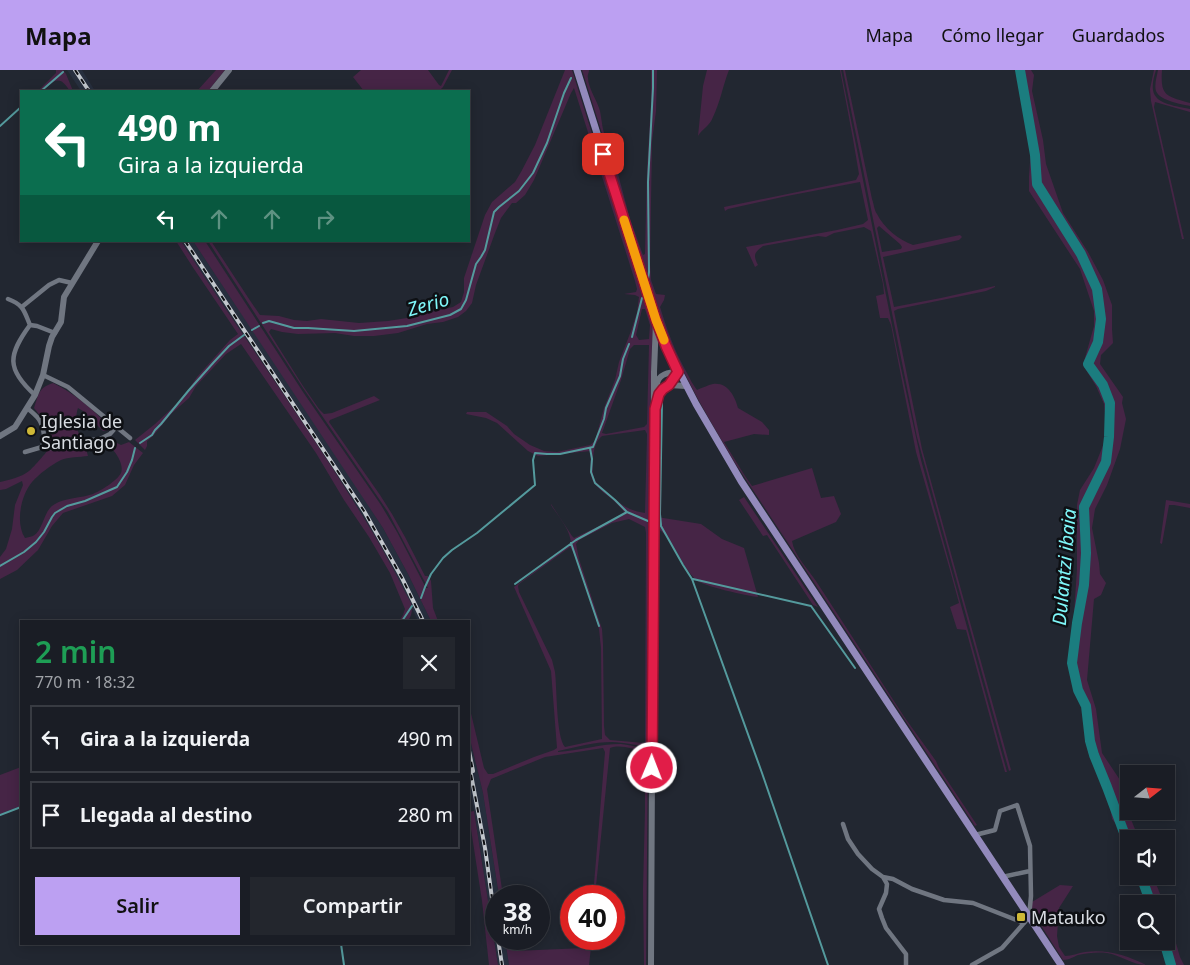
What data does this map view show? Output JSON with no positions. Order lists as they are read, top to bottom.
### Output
{
  "water": ["Zerio", "Dulantzi ibaia"],
  "places": {
    "other": ["Iglesia de Santiago"],
    "transit": ["Matauko"]
  },
  "north": "right",
  "page": {
    "header": "Mapa",
    "nav": ["Mapa", "Cómo llegar", "Guardados"],
    "turn": ["490 m", "Gira a la izquierda"],
    "heading": ["2 min", "770 m · 18:32"],
    "list": [
      {
        "name": "Gira a la izquierda",
        "value": "490 m"
      },
      {
        "name": "Llegada al destino",
        "value": "280 m"
      }
    ],
    "buttons": ["Salir", "Compartir"],
    "speed": "38 km/h",
    "limit": "40"
  }
}
